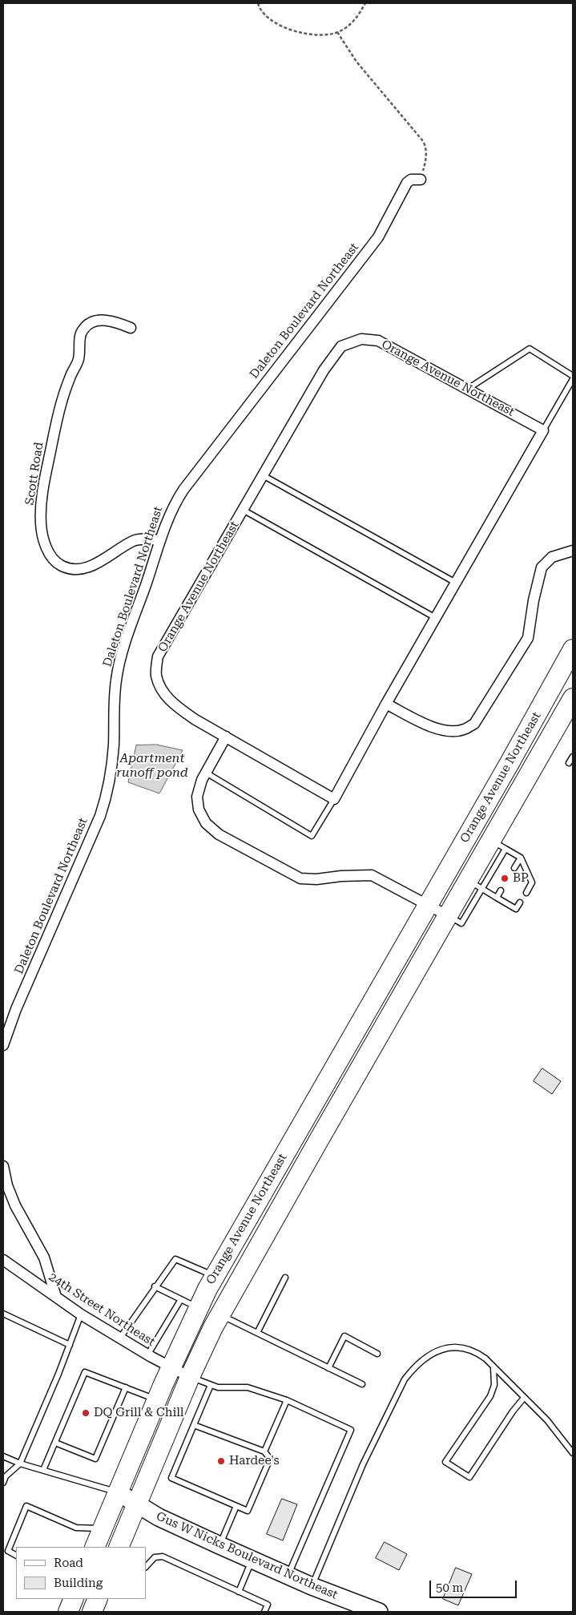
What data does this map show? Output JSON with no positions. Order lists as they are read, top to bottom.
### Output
{
  "streets": {
    "highway": ["Orange Avenue Northeast"],
    "main road": ["Gus W Nicks Boulevard Northeast"],
    "street": ["Daleton Boulevard Northeast", "Scott Road", "24th Street Northeast"]
  },
  "crossings": [
    ["Daleton Boulevard Northeast", "Scott Road"],
    ["Orange Avenue Northeast", "24th Street Northeast"],
    ["Orange Avenue Northeast", "Gus W Nicks Boulevard Northeast"]
  ],
  "water": ["Apartment runoff pond"],
  "places": ["BP", "DQ Grill & Chill", "Hardee's"],
  "legend": ["Road", "Building"],
  "scale_bar": "50 m"
}
